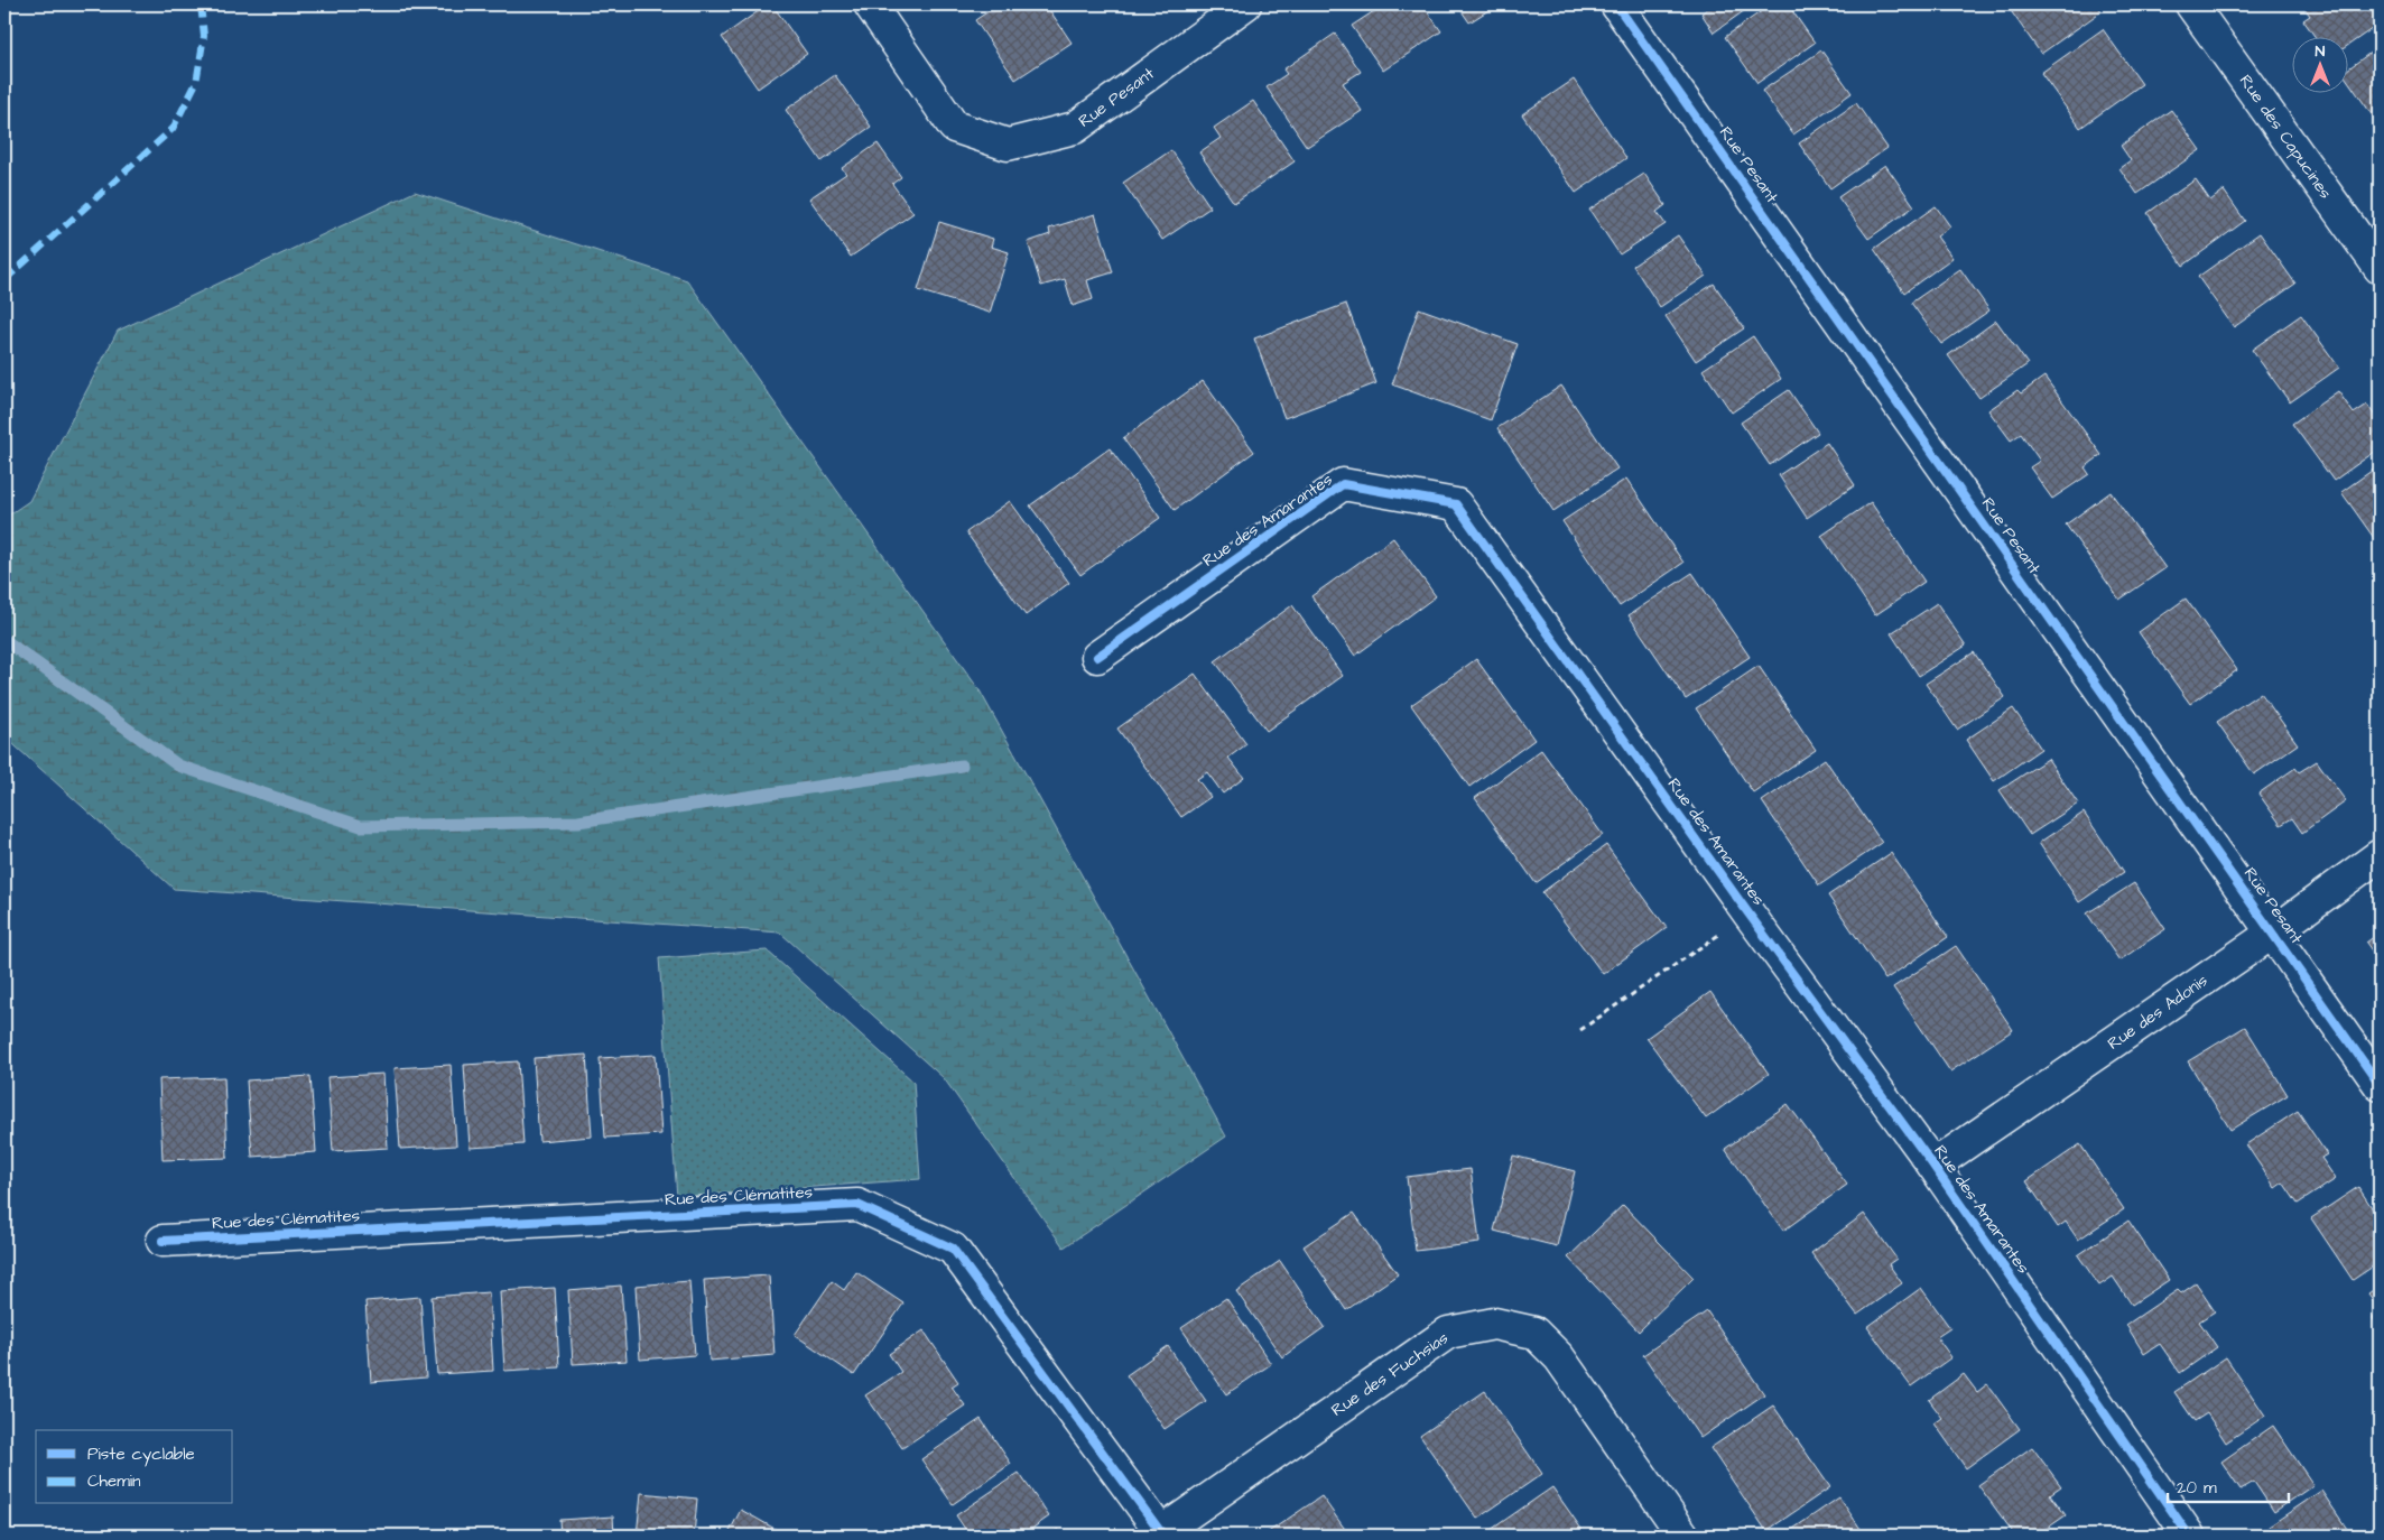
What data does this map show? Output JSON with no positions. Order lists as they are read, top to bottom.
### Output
{
  "streets": {
    "street": [
      "Rue Pesant",
      "Rue des Capucines",
      "Rue des Amarantes",
      "Rue des Adonis",
      "Rue des Clématites",
      "Rue des Fuchsias"
    ]
  },
  "crossings": [
    ["Rue Pesant", "Rue des Adonis"],
    ["Rue des Amarantes", "Rue des Adonis"],
    ["Rue des Clématites", "Rue des Fuchsias"]
  ],
  "legend": ["Piste cyclable", "Chemin"],
  "scale_bar": "20 m",
  "north": "top"
}
